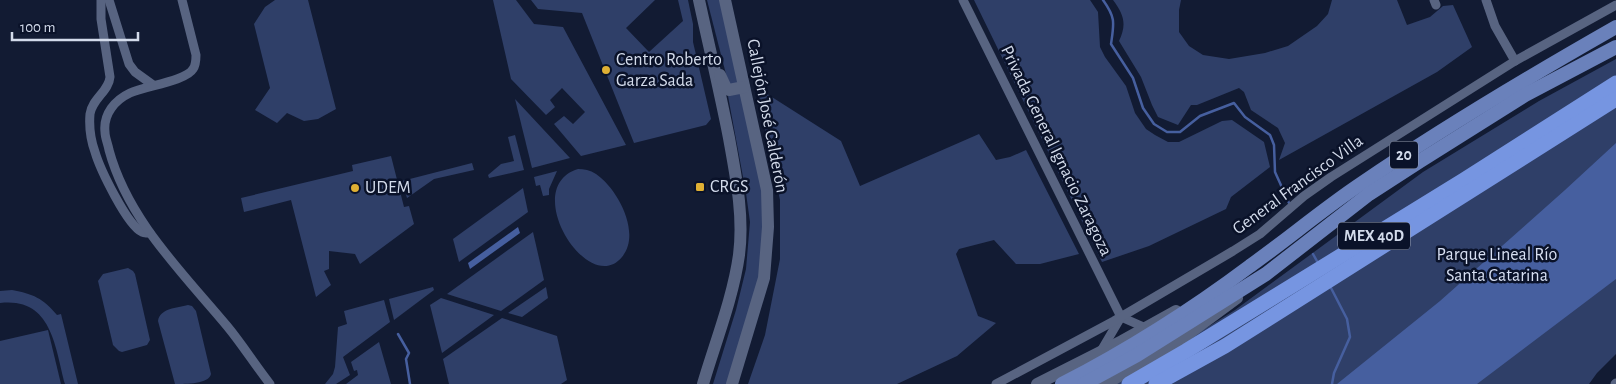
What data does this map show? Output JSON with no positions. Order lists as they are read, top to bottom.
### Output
{
  "streets": {
    "highway": ["MEX 40D"],
    "main road": ["Callejón José Calderón", "20"],
    "street": ["Privada General Ignacio Zaragoza", "General Francisco Villa"]
  },
  "crossings": [
    ["Privada General Ignacio Zaragoza", "General Francisco Villa"]
  ],
  "parks": ["Parque Lineal Río Santa Catarina"],
  "places": {
    "other": ["Centro Roberto Garza Sada", "UDEM"],
    "transit": ["CRGS"]
  },
  "scale_bar": "100 m"
}
